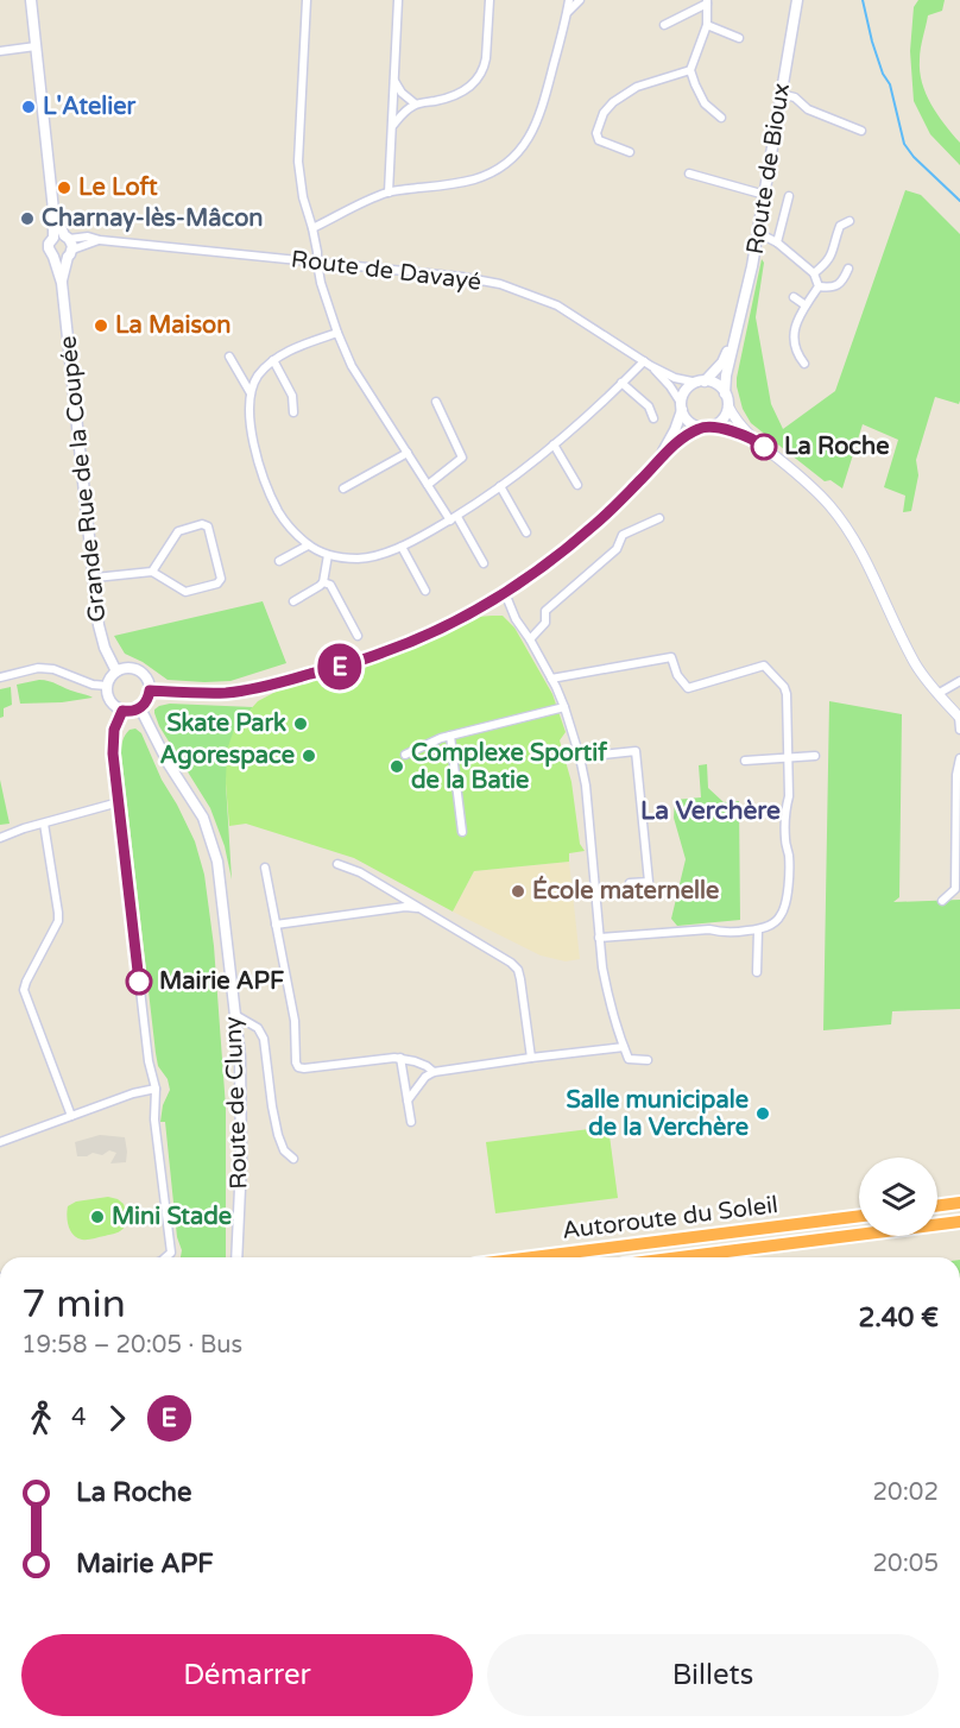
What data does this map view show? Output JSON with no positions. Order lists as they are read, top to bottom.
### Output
{
  "streets": {
    "highway": ["Autoroute du Soleil"],
    "main road": ["Route de Bioux", "Grande Rue de la Coupée", "Route de Cluny"],
    "street": ["Route de Davayé"]
  },
  "crossings": [
    ["Route de Bioux", "Route de Davayé"],
    ["Route de Davayé", "Grande Rue de la Coupée"],
    ["Grande Rue de la Coupée", "Route de Cluny"]
  ],
  "districts": ["La Verchère"],
  "places": [
    "L'Atelier",
    "Le Loft",
    "Charnay-lès-Mâcon",
    "La Maison",
    "La Roche",
    "Skate Park",
    "Agorespace",
    "Complexe Sportif de la Batie",
    "École maternelle",
    "Mairie APF",
    "Salle municipale de la Verchère",
    "Mini Stade"
  ],
  "lines": ["bus line E"],
  "page": {
    "on_map": "E",
    "heading": ["7 min", "19:58 – 20:05 · Bus", "2.40 €"],
    "legs": ["4", "E"],
    "list": [
      {
        "name": "La Roche",
        "value": "20:02"
      },
      {
        "name": "Mairie APF",
        "value": "20:05"
      }
    ],
    "buttons": ["Démarrer", "Billets"]
  }
}
